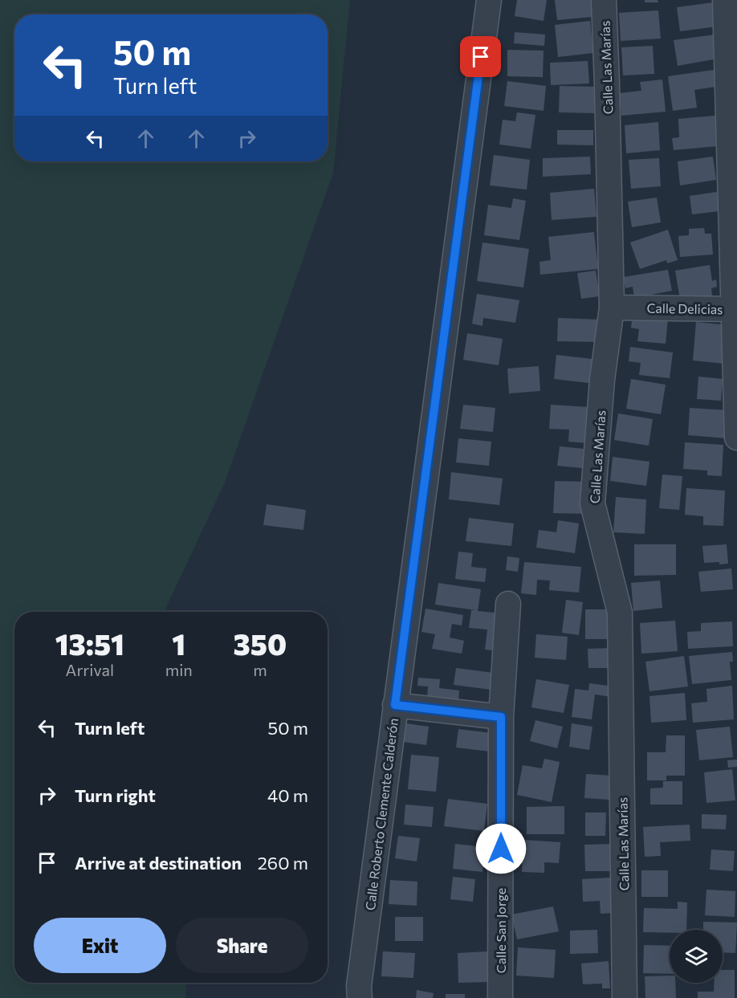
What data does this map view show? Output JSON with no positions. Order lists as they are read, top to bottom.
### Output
{
  "streets": {
    "street": [
      "Calle Las Marías",
      "Calle Delicias",
      "Calle Roberto Clemente Calderón",
      "Calle San Jorge"
    ]
  },
  "crossings": [
    ["Calle Las Marías", "Calle Delicias"]
  ],
  "page": {
    "turn": ["50 m", "Turn left"],
    "eta": [
      "13:51",
      "Arrival",
      "1",
      "min",
      "350",
      "m"
    ],
    "list": [
      {
        "name": "Turn left",
        "value": "50 m"
      },
      {
        "name": "Turn right",
        "value": "40 m"
      },
      {
        "name": "Arrive at destination",
        "value": "260 m"
      }
    ],
    "buttons": ["Exit", "Share"]
  }
}
